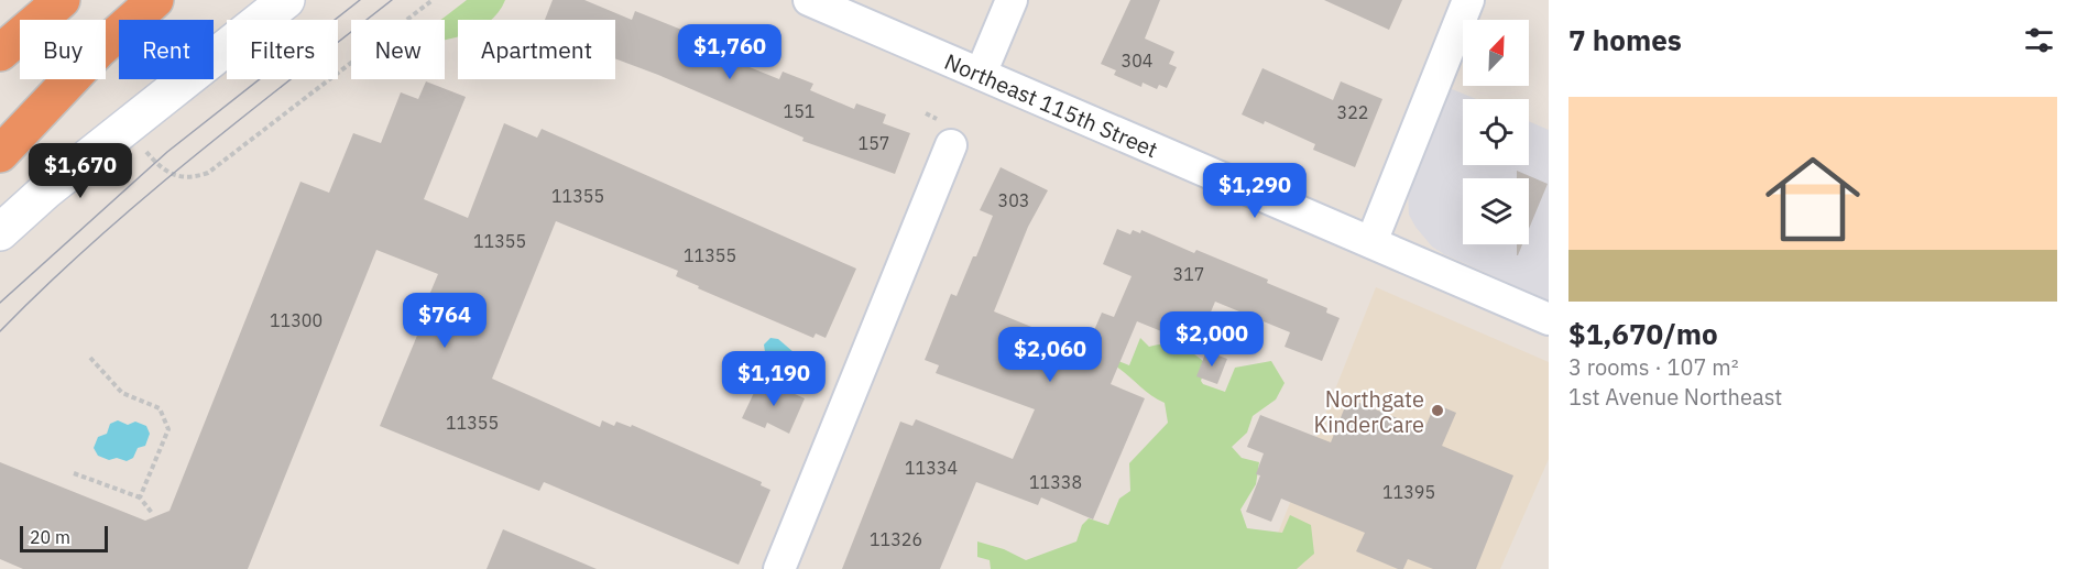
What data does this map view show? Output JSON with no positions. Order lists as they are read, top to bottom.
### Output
{
  "streets": {
    "street": ["Northeast 115th Street"]
  },
  "places": ["Northgate KinderCare"],
  "house_numbers": [
    "304",
    "151",
    "322",
    "157",
    "11355",
    "303",
    "11355",
    "11355",
    "317",
    "11300",
    "11355",
    "11334",
    "11338",
    "11395",
    "11326"
  ],
  "scale_bar": "20 m",
  "north": "top right",
  "page": {
    "heading": "7 homes",
    "chip": [
      "Buy",
      "Rent",
      "Filters",
      "New",
      "Apartment"
    ],
    "price": [
      "$1,760",
      "$1,670",
      "$1,290",
      "$764",
      "$2,000",
      "$2,060",
      "$1,190"
    ],
    "list": [
      {
        "name": "$1,670/mo",
        "note": "3 rooms · 107 m² · 1st Avenue Northeast"
      }
    ],
    "scale": "20 m"
  }
}
